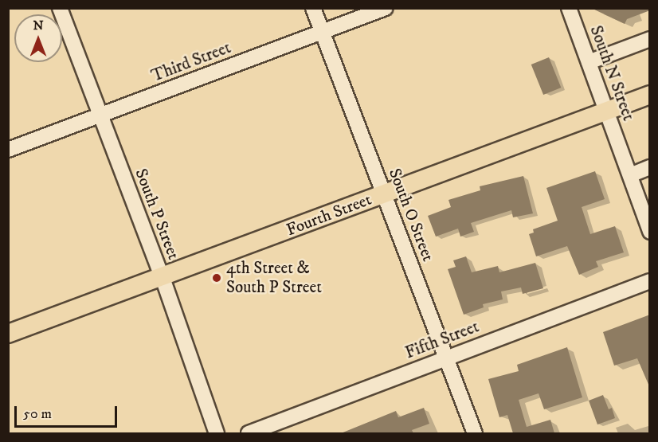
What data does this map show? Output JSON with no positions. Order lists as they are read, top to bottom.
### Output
{
  "streets": {
    "main road": ["Fourth Street"],
    "street": [
      "Third Street",
      "South N Street",
      "South P Street",
      "South O Street",
      "Fifth Street"
    ]
  },
  "crossings": [
    ["Third Street", "South P Street"],
    ["Third Street", "South O Street"],
    ["South N Street", "Fourth Street"],
    ["South P Street", "Fourth Street"],
    ["Fourth Street", "South O Street"],
    ["South O Street", "Fifth Street"]
  ],
  "places": ["4th Street & South P Street"],
  "scale_bar": "50 m",
  "north": "top"
}
